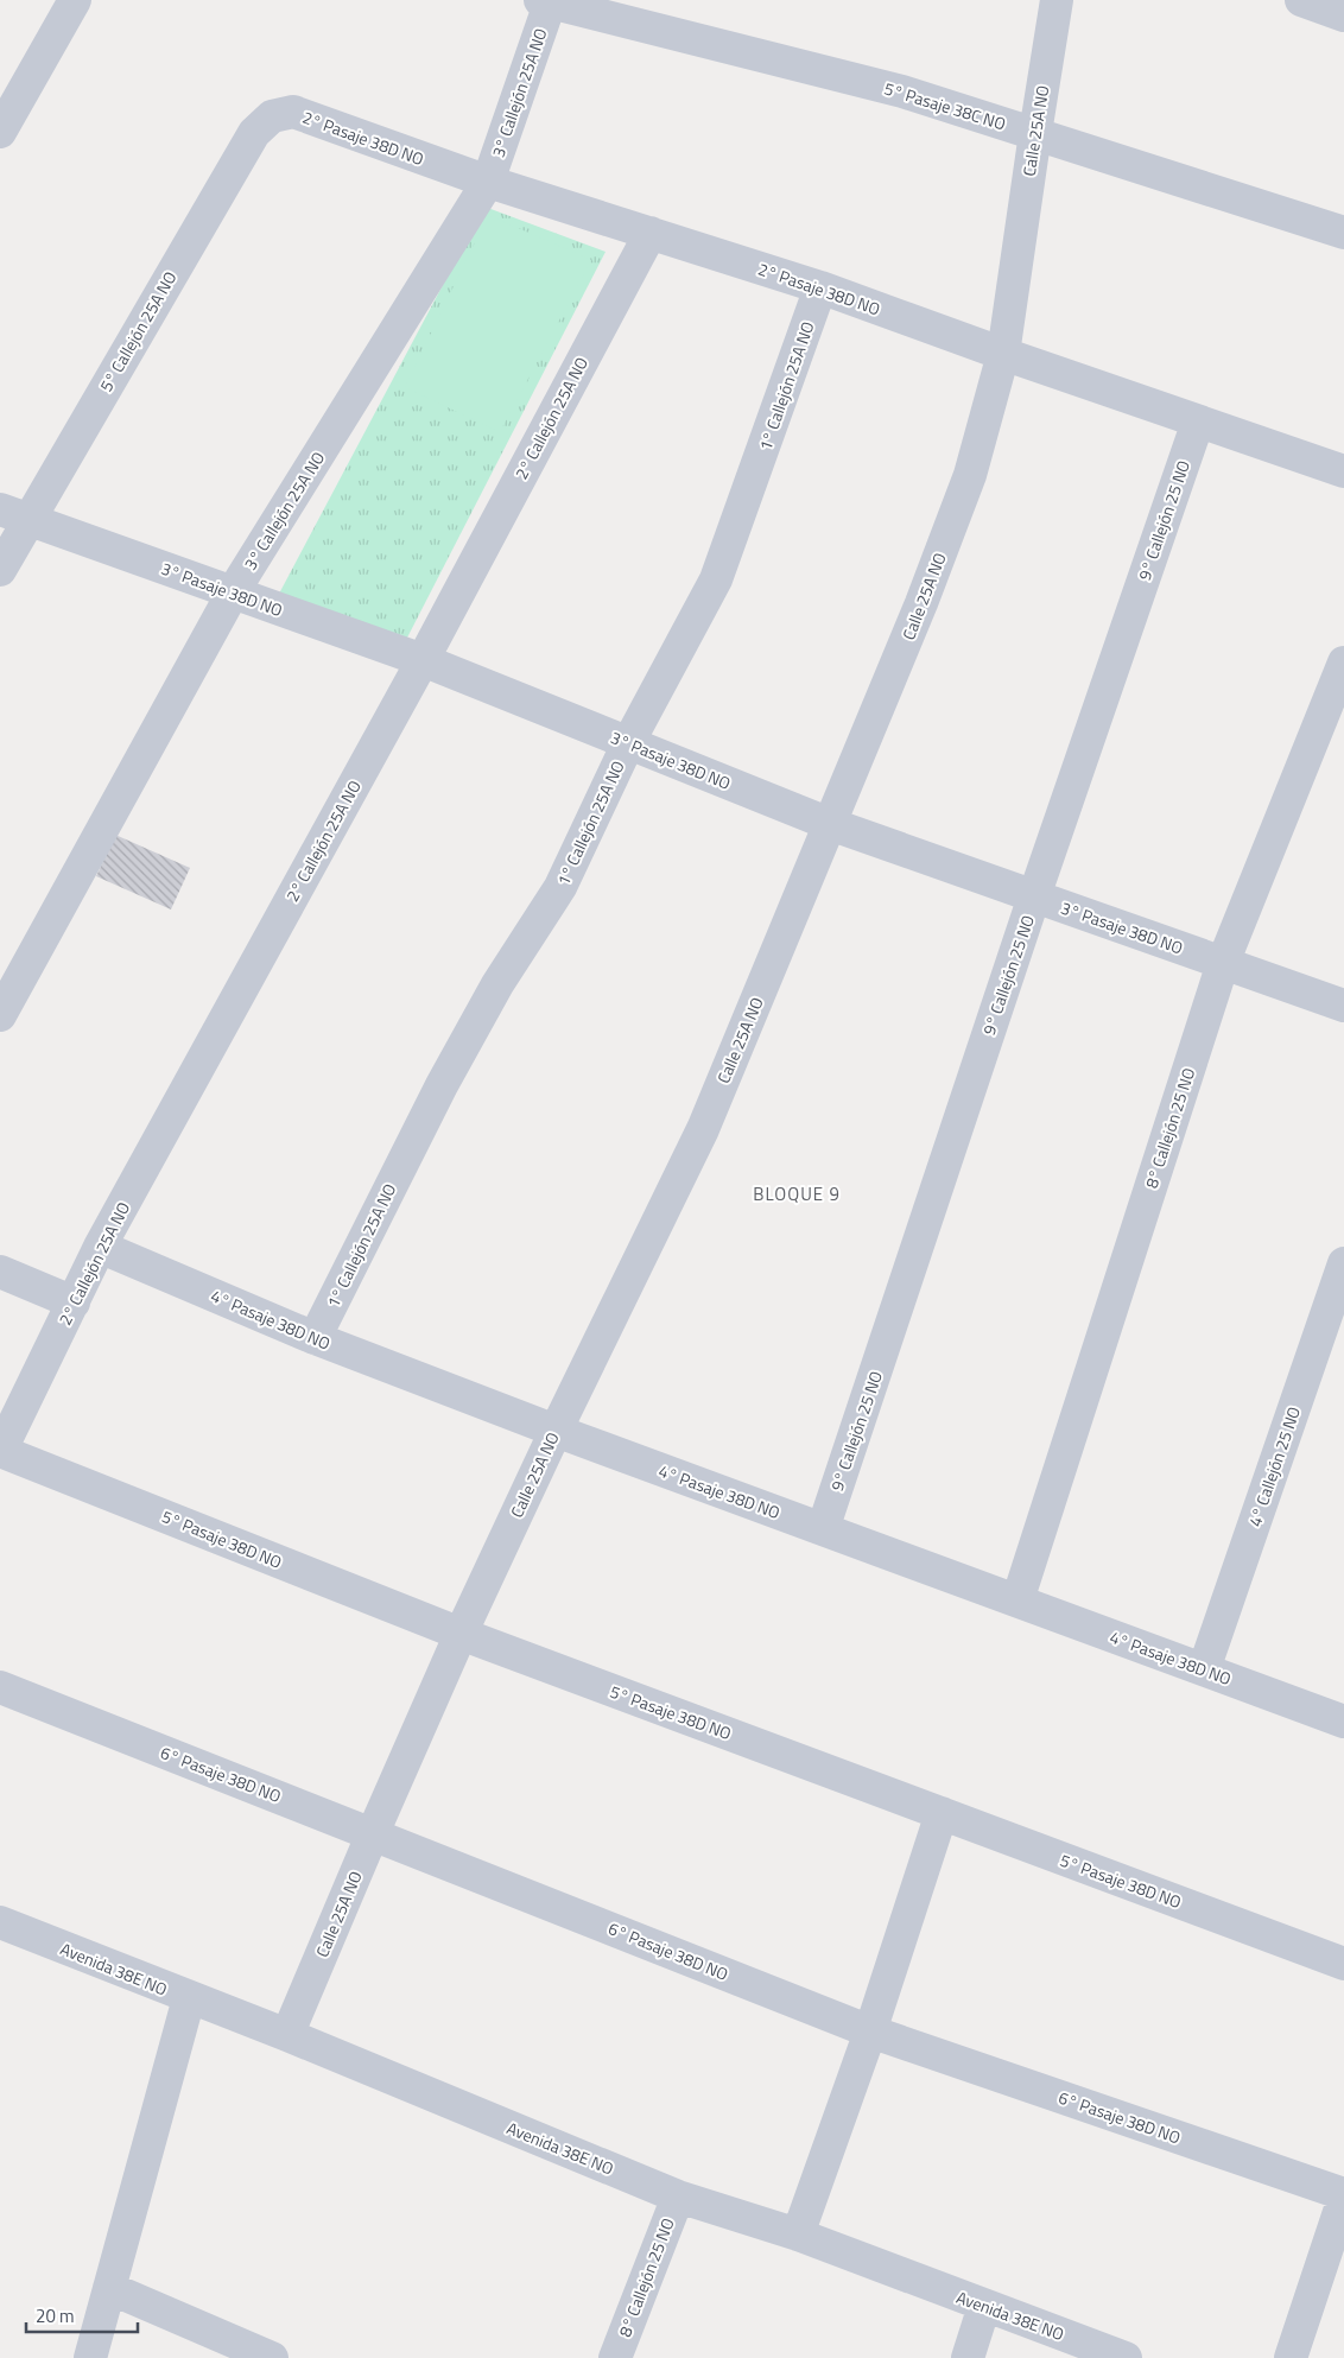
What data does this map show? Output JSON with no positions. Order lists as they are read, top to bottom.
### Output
{
  "streets": {
    "street": [
      "3° Callejón 25A NO",
      "5° Pasaje 38C NO",
      "Calle 25A NO",
      "2° Pasaje 38D NO",
      "5° Callejón 25A NO",
      "1° Callejón 25A NO",
      "2° Callejón 25A NO",
      "9° Callejón 25 NO",
      "3° Pasaje 38D NO",
      "8° Callejón 25 NO",
      "4° Pasaje 38D NO",
      "4° Callejón 25 NO",
      "5° Pasaje 38D NO",
      "6° Pasaje 38D NO",
      "Avenida 38E NO"
    ]
  },
  "crossings": [
    ["3° Callejón 25A NO", "5° Pasaje 38C NO"],
    ["3° Callejón 25A NO", "2° Pasaje 38D NO"],
    ["3° Callejón 25A NO", "3° Pasaje 38D NO"],
    ["5° Pasaje 38C NO", "Calle 25A NO"],
    ["Calle 25A NO", "2° Pasaje 38D NO"],
    ["Calle 25A NO", "3° Pasaje 38D NO"],
    ["Calle 25A NO", "4° Pasaje 38D NO"],
    ["Calle 25A NO", "5° Pasaje 38D NO"],
    ["Calle 25A NO", "6° Pasaje 38D NO"],
    ["Calle 25A NO", "Avenida 38E NO"],
    ["2° Pasaje 38D NO", "5° Callejón 25A NO"],
    ["2° Pasaje 38D NO", "1° Callejón 25A NO"],
    ["2° Pasaje 38D NO", "2° Callejón 25A NO"],
    ["2° Pasaje 38D NO", "9° Callejón 25 NO"],
    ["5° Callejón 25A NO", "3° Pasaje 38D NO"],
    ["1° Callejón 25A NO", "3° Pasaje 38D NO"],
    ["1° Callejón 25A NO", "4° Pasaje 38D NO"],
    ["2° Callejón 25A NO", "3° Pasaje 38D NO"],
    ["2° Callejón 25A NO", "4° Pasaje 38D NO"],
    ["2° Callejón 25A NO", "5° Pasaje 38D NO"],
    ["9° Callejón 25 NO", "3° Pasaje 38D NO"],
    ["9° Callejón 25 NO", "4° Pasaje 38D NO"],
    ["3° Pasaje 38D NO", "8° Callejón 25 NO"],
    ["8° Callejón 25 NO", "4° Pasaje 38D NO"],
    ["8° Callejón 25 NO", "Avenida 38E NO"],
    ["4° Pasaje 38D NO", "4° Callejón 25 NO"]
  ],
  "districts": ["BLOQUE 9"],
  "scale_bar": "20 m"
}
